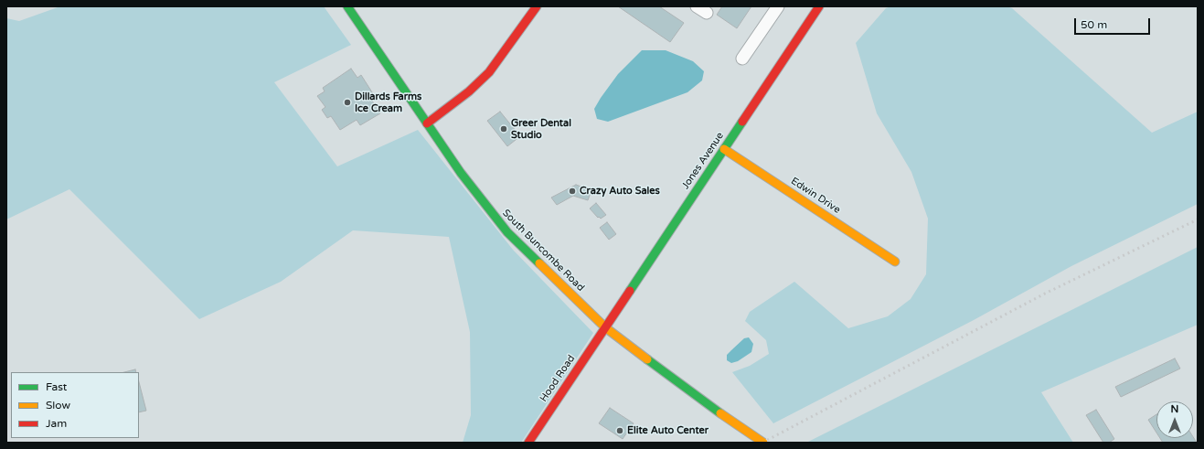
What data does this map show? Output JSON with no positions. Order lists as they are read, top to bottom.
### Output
{
  "streets": {
    "street": [
      "Jones Avenue",
      "Edwin Drive",
      "South Buncombe Road",
      "Hood Road"
    ]
  },
  "crossings": [
    ["Jones Avenue", "Edwin Drive"],
    ["Jones Avenue", "South Buncombe Road"],
    ["Jones Avenue", "Hood Road"],
    ["South Buncombe Road", "Hood Road"]
  ],
  "places": [
    "Dillards Farms Ice Cream",
    "Greer Dental Studio",
    "Crazy Auto Sales",
    "Elite Auto Center"
  ],
  "legend": ["Fast", "Slow", "Jam"],
  "scale_bar": "50 m",
  "north": "top"
}
